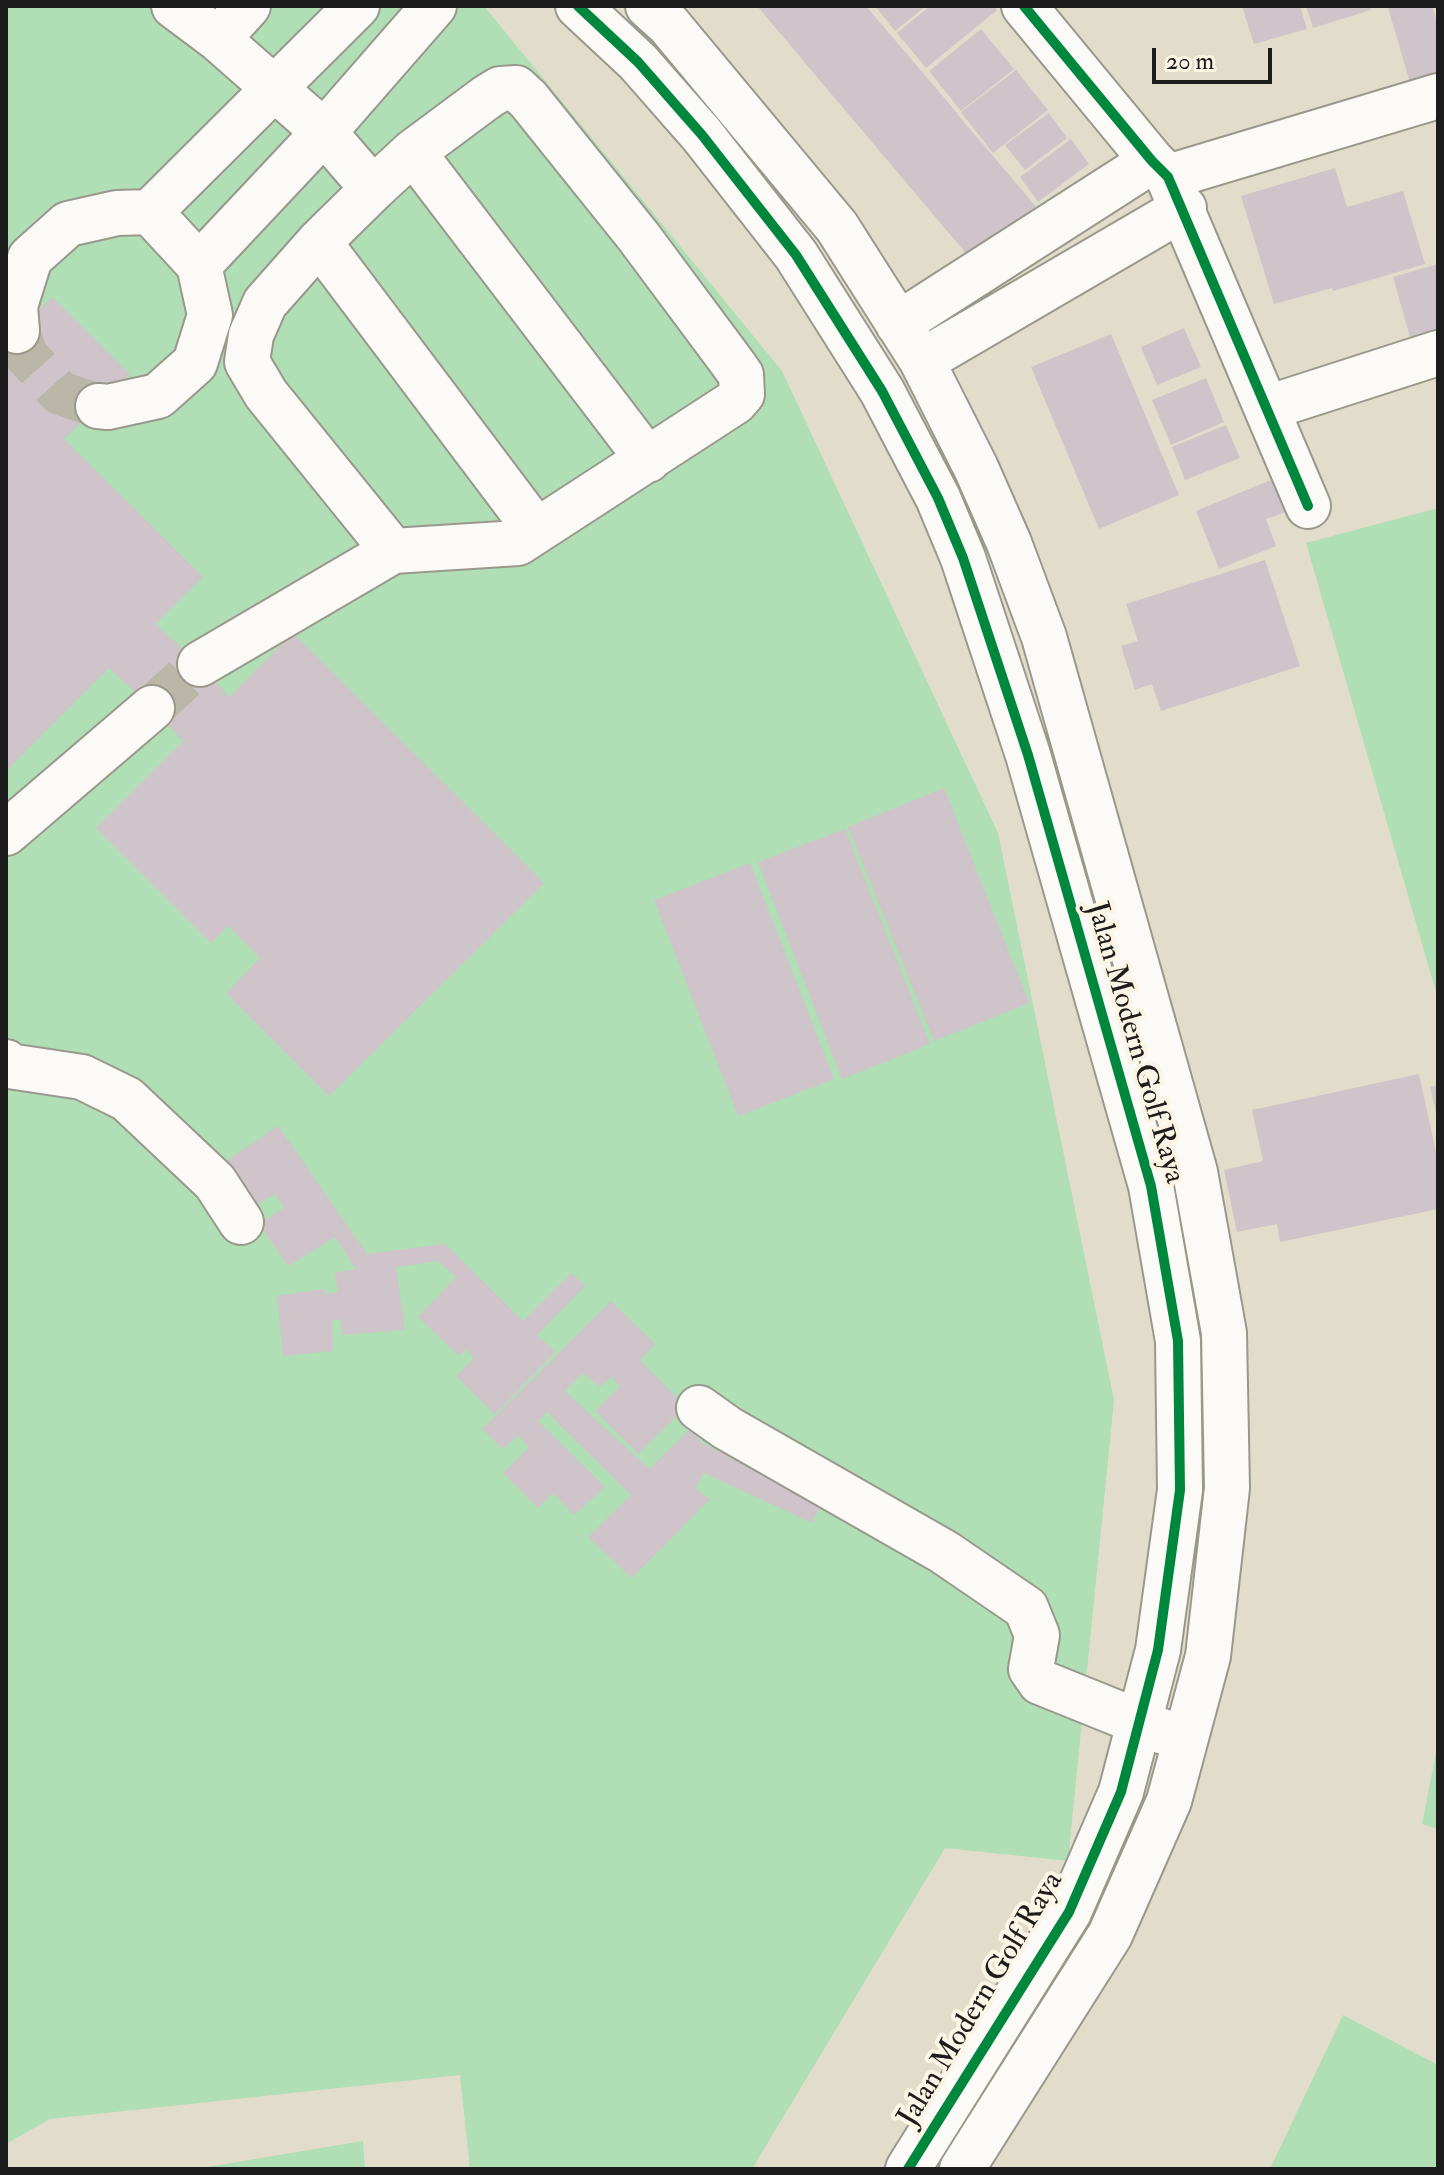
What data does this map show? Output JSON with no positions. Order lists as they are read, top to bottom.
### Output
{
  "streets": {
    "street": ["Jalan Modern Golf Raya"]
  },
  "scale_bar": "20 m"
}
